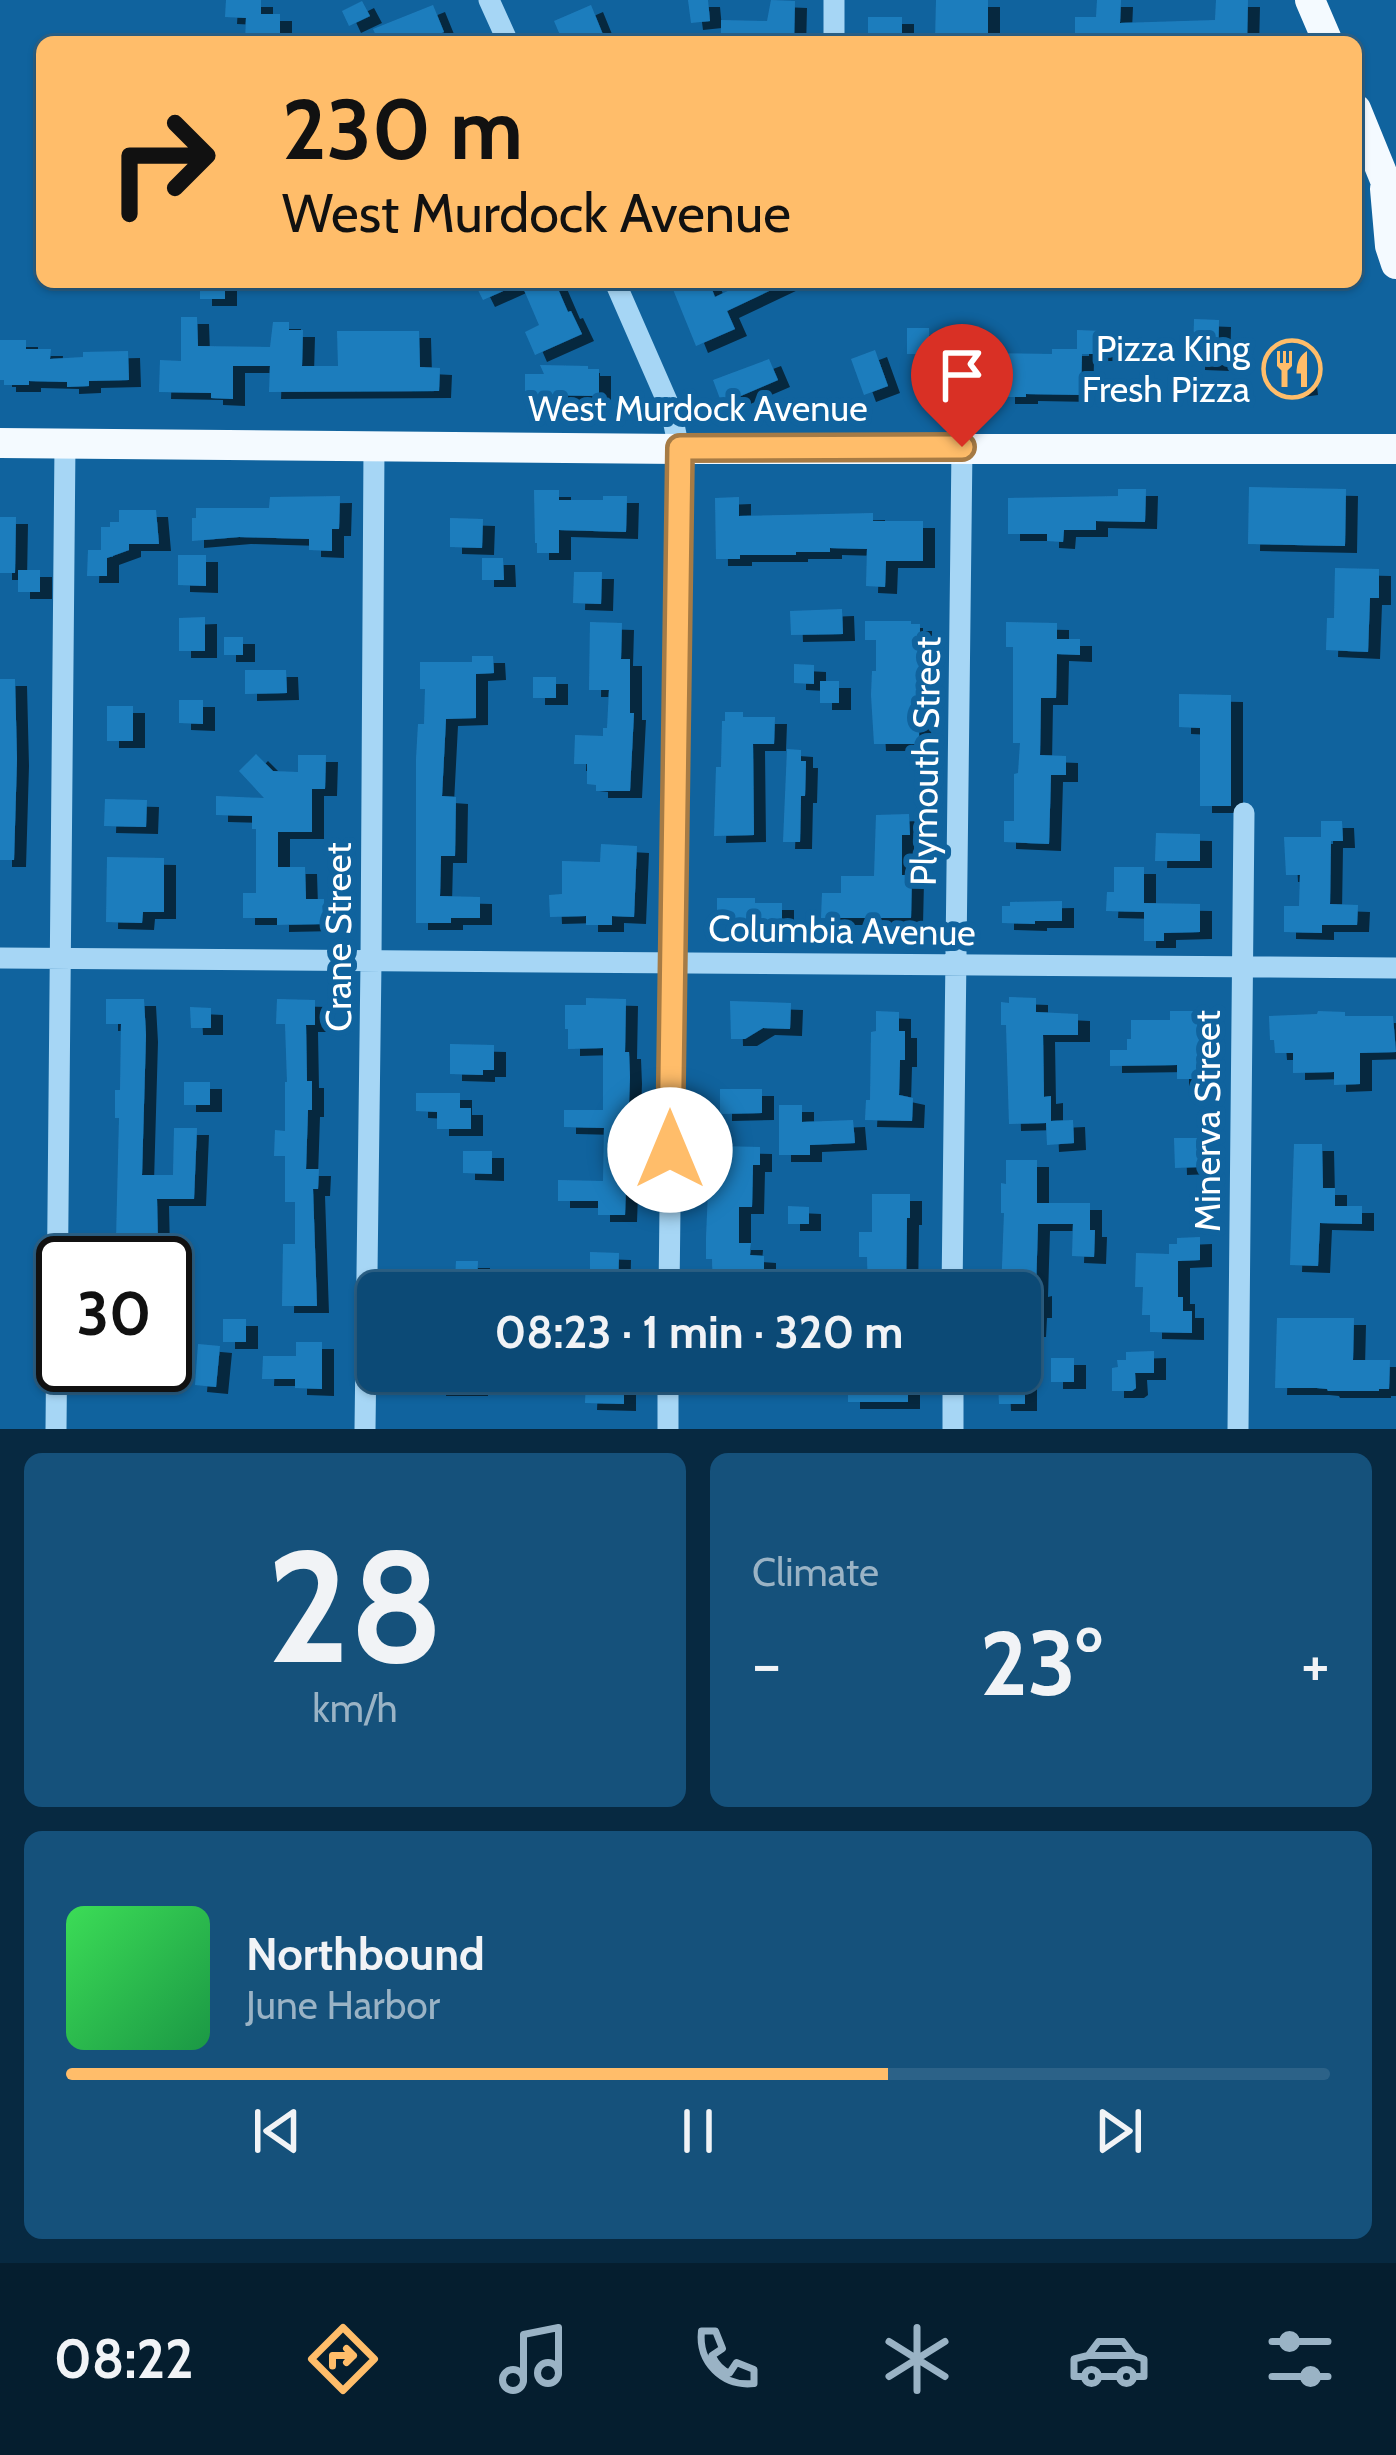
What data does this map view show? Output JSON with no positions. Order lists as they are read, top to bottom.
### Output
{
  "streets": {
    "main road": ["West Murdock Avenue"],
    "street": [
      "Plymouth Street",
      "Columbia Avenue",
      "Crane Street",
      "Minerva Street"
    ]
  },
  "crossings": [
    ["West Murdock Avenue", "Plymouth Street"],
    ["West Murdock Avenue", "Crane Street"],
    ["Plymouth Street", "Columbia Avenue"],
    ["Columbia Avenue", "Crane Street"],
    ["Columbia Avenue", "Minerva Street"]
  ],
  "places": {
    "restaurant": ["Pizza King Fresh Pizza"]
  },
  "page": {
    "turn": ["230 m", "West Murdock Avenue"],
    "limit": "30",
    "trip": "08:23 · 1 min · 320 m",
    "tile": [
      ["28", "km/h"],
      "Climate"
    ],
    "heat": ["−", "23°", "+"],
    "song": ["Northbound", "June Harbor"],
    "tabs": "08:22"
  }
}
